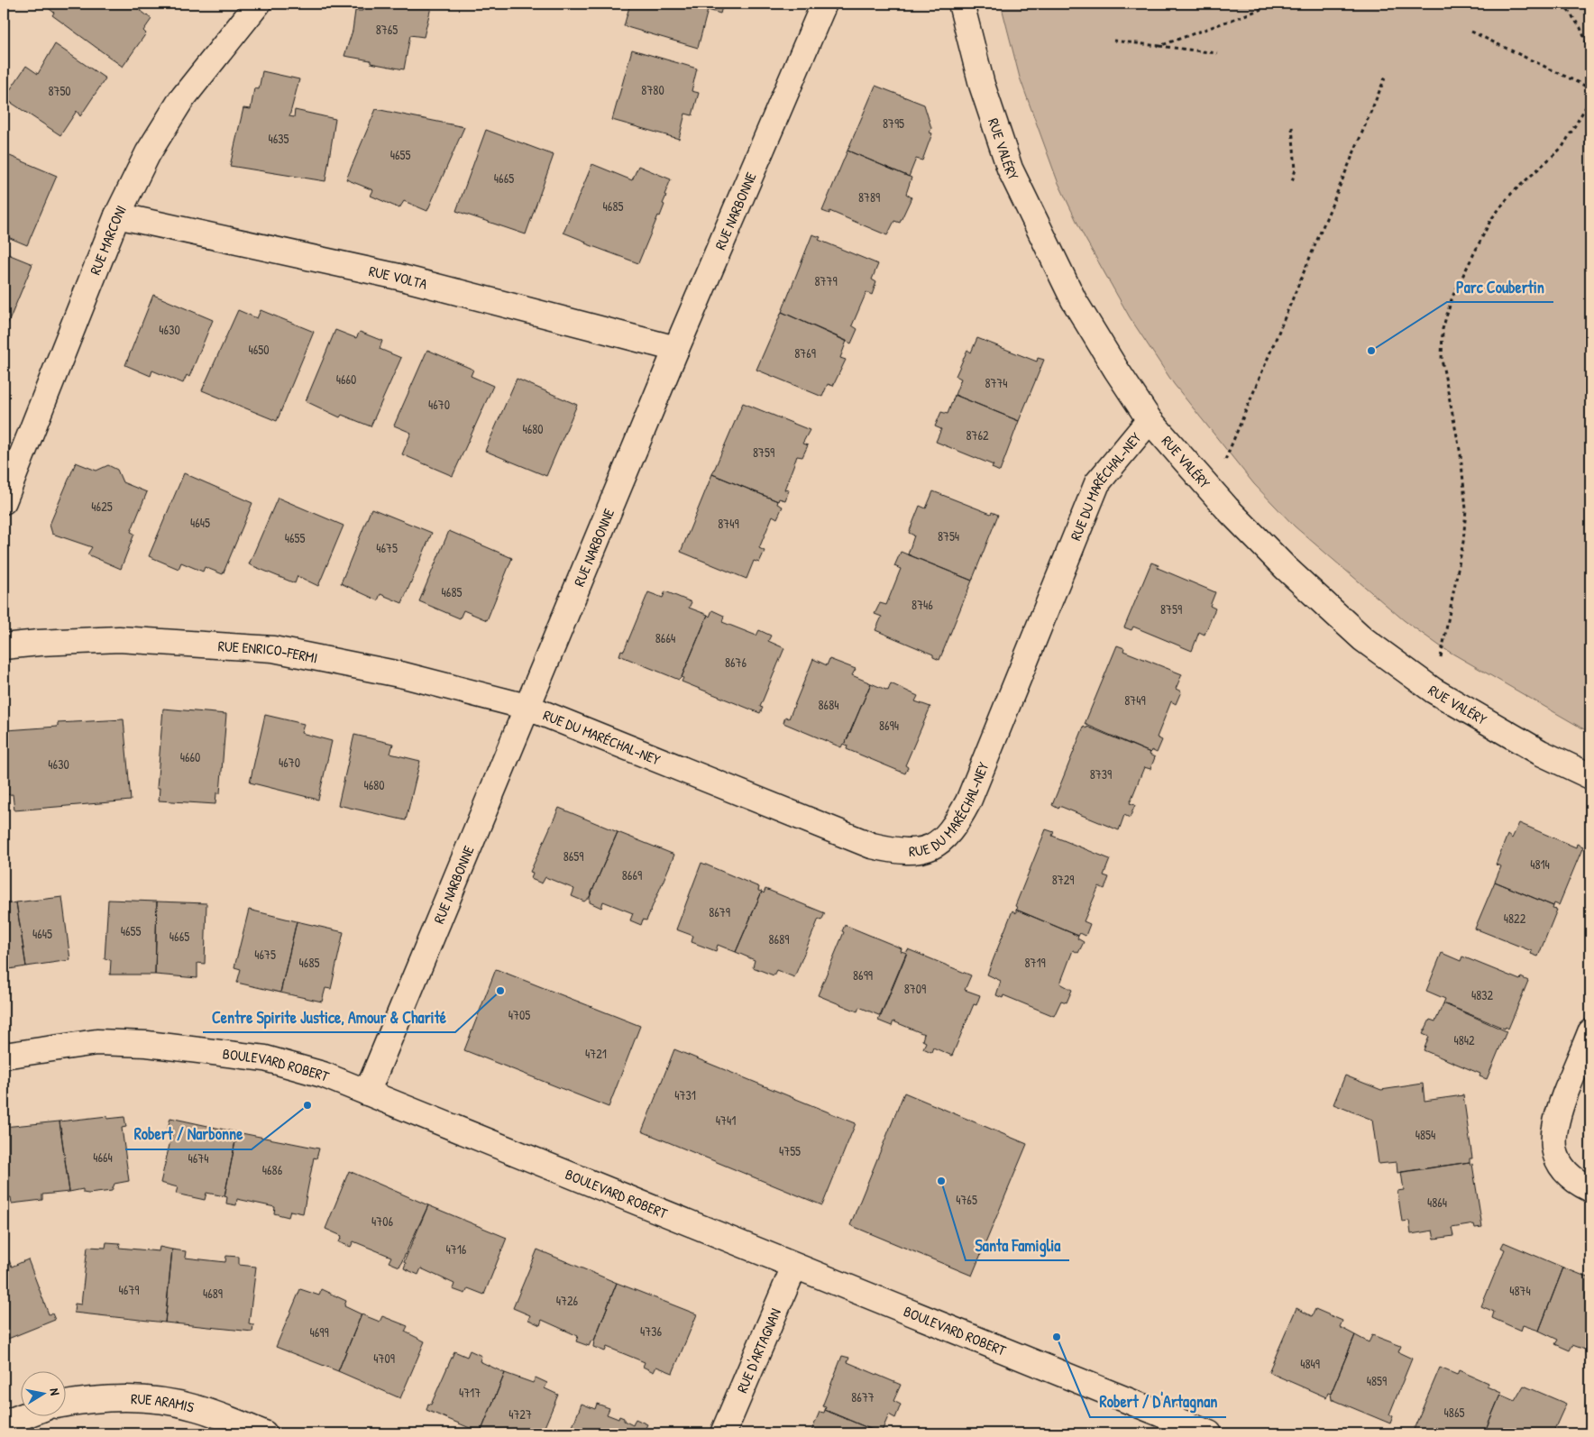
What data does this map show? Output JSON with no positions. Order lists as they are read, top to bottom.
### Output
{
  "streets": {
    "street": [
      "RUE VALÉRY",
      "RUE NARBONNE",
      "RUE MARCONI",
      "RUE VOLTA",
      "RUE DU MARÉCHAL-NEY",
      "RUE ENRICO-FERMI",
      "BOULEVARD ROBERT",
      "RUE D'ARTAGNAN",
      "RUE ARAMIS"
    ]
  },
  "crossings": [
    ["RUE VALÉRY", "RUE DU MARÉCHAL-NEY"],
    ["RUE NARBONNE", "RUE VOLTA"],
    ["RUE NARBONNE", "RUE DU MARÉCHAL-NEY"],
    ["RUE NARBONNE", "RUE ENRICO-FERMI"],
    ["RUE NARBONNE", "BOULEVARD ROBERT"],
    ["RUE MARCONI", "RUE VOLTA"],
    ["RUE DU MARÉCHAL-NEY", "RUE ENRICO-FERMI"],
    ["BOULEVARD ROBERT", "RUE D'ARTAGNAN"]
  ],
  "places": [
    "Parc Coubertin",
    "Centre Spirite Justice, Amour & Charité",
    "Robert / Narbonne",
    "Santa Famiglia",
    "Robert / D'Artagnan"
  ],
  "house_numbers": [
    "8765",
    "8780",
    "8750",
    "8795",
    "4635",
    "4655",
    "4665",
    "8789",
    "4685",
    "8779",
    "4630",
    "4650",
    "8769",
    "4660",
    "8774",
    "4670",
    "4680",
    "8762",
    "8759",
    "4625",
    "4645",
    "8749",
    "8754",
    "4655",
    "4675",
    "4685",
    "8746",
    "8759",
    "8664",
    "8676",
    "8749",
    "8684",
    "8694",
    "4660",
    "4670",
    "4630",
    "8739",
    "4680",
    "8659",
    "4814",
    "8669",
    "8729",
    "8679",
    "4822",
    "4655",
    "4645",
    "4665",
    "8689",
    "4675",
    "4685",
    "8719",
    "8699",
    "8709",
    "4832",
    "4705",
    "4842",
    "4721",
    "4731",
    "4741",
    "4854",
    "4755",
    "4664",
    "4674",
    "4686",
    "4765",
    "4864",
    "4706",
    "4716",
    "4679",
    "4874",
    "4689",
    "4726",
    "4736",
    "4699",
    "4709",
    "4849",
    "4859",
    "4717",
    "8677",
    "4865",
    "4727"
  ],
  "north": "right"
}
